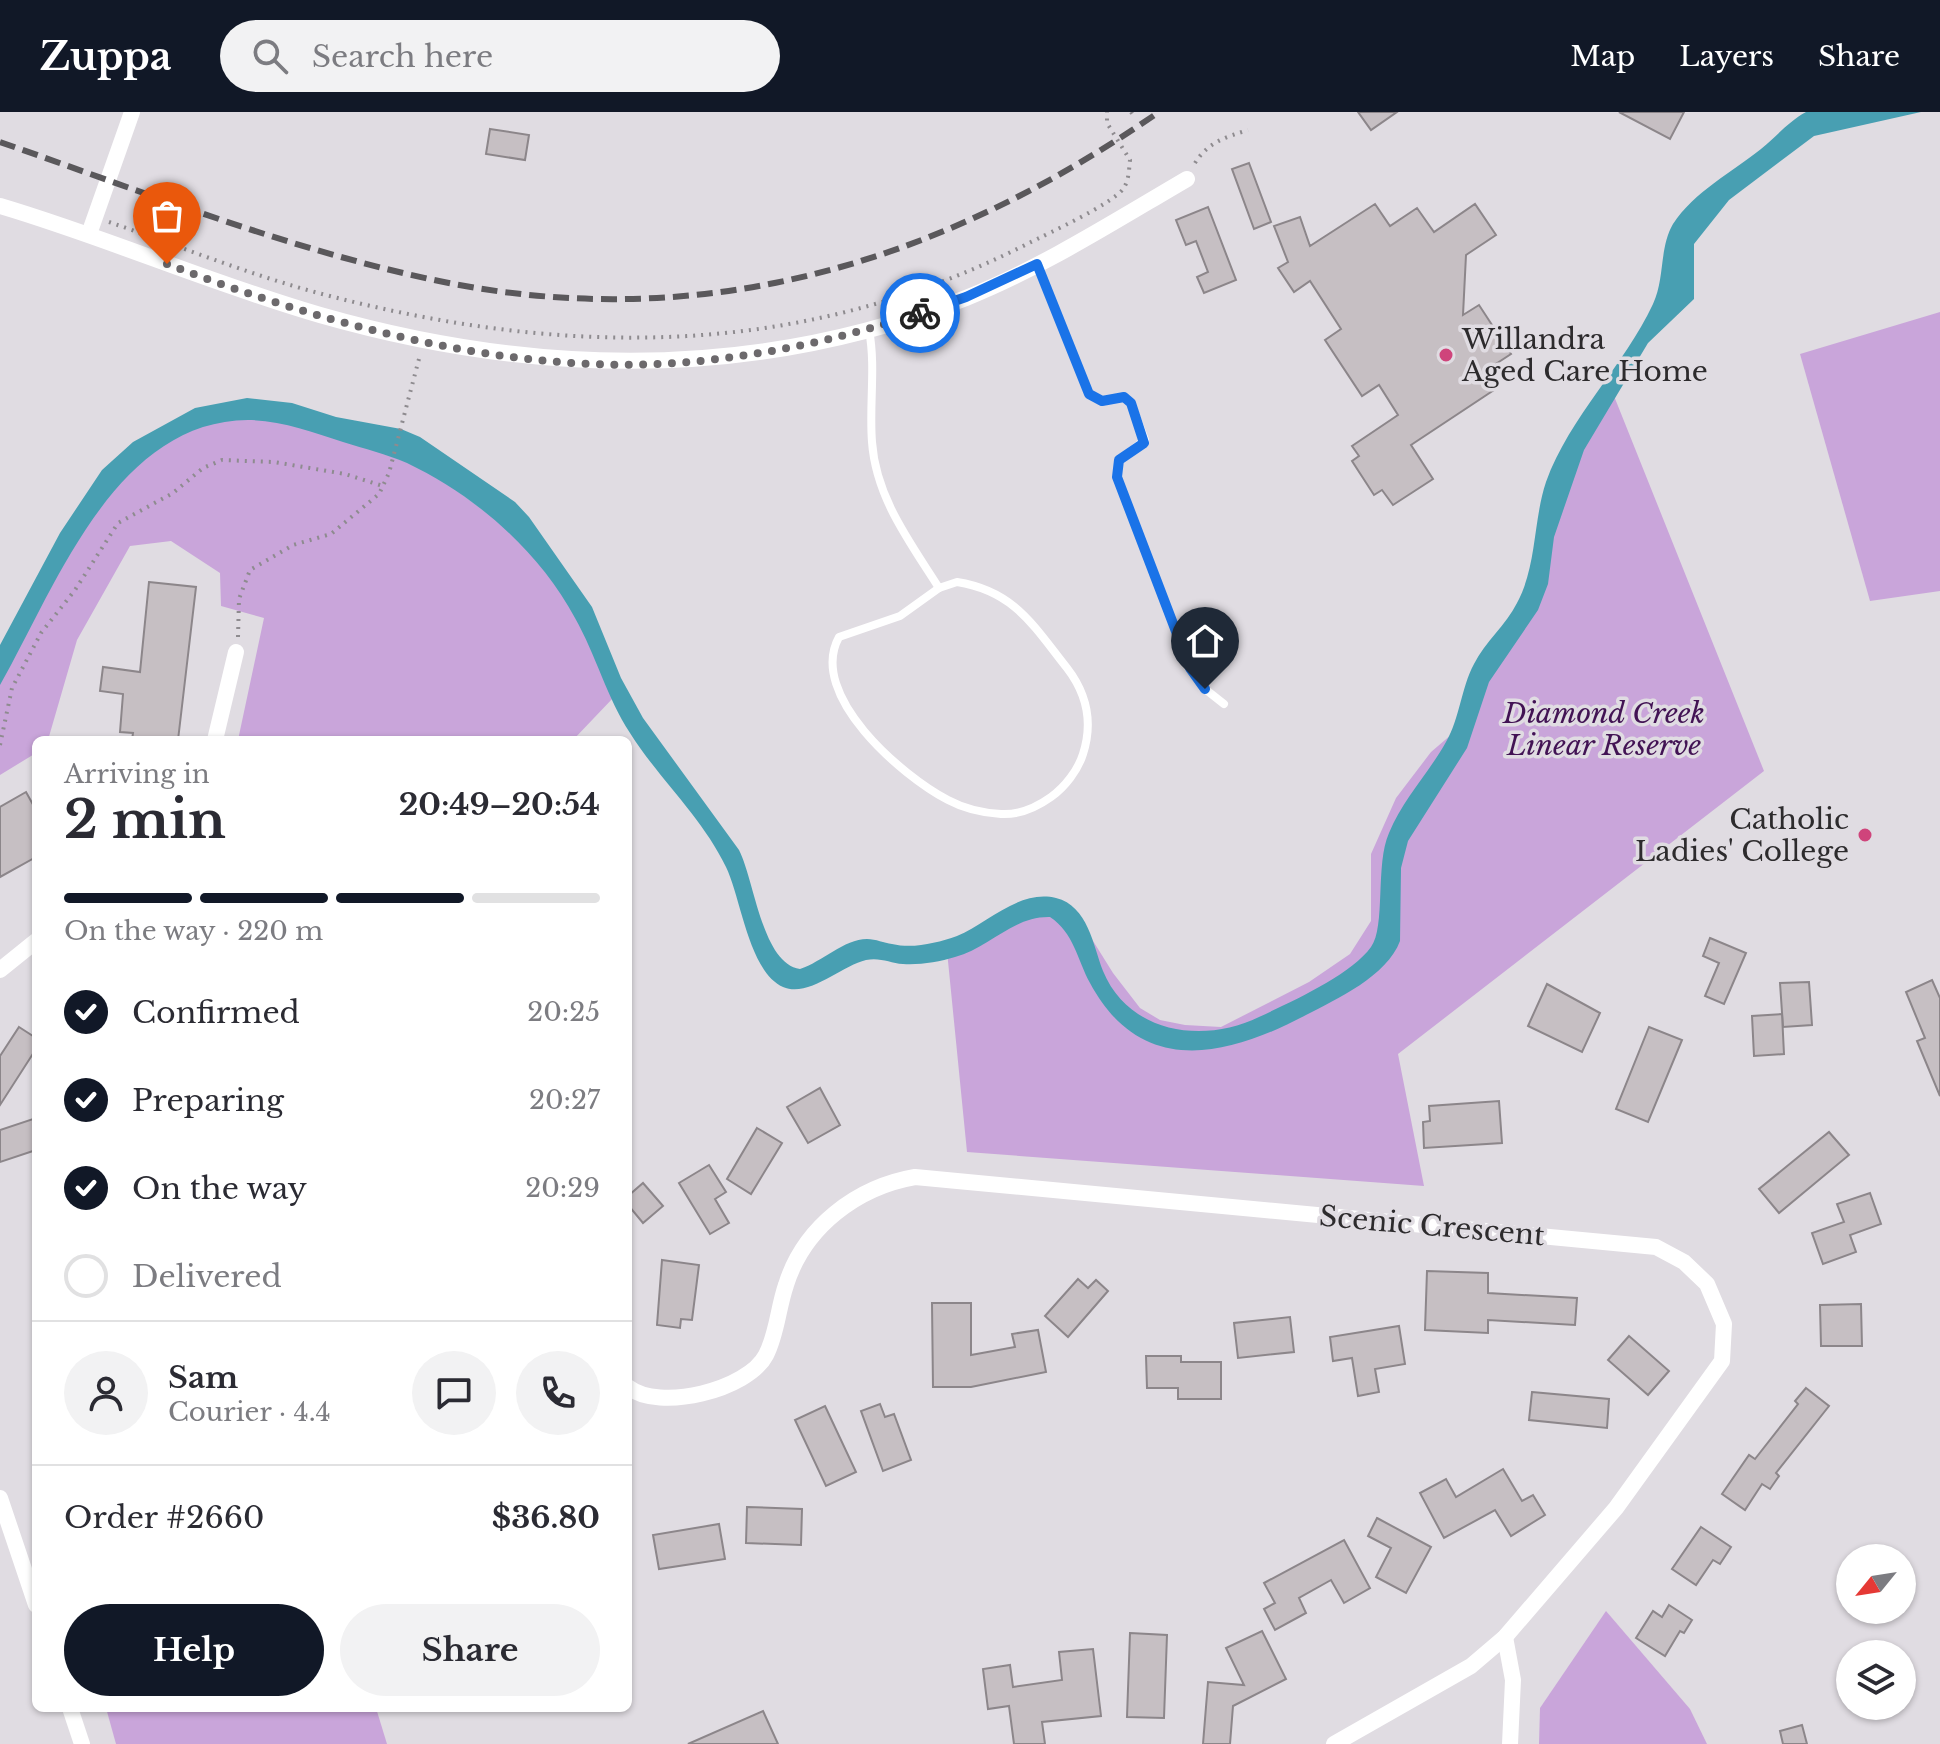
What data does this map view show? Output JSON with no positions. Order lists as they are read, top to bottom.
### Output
{
  "streets": {
    "street": ["Scenic Crescent"]
  },
  "parks": ["Diamond Creek Linear Reserve"],
  "places": ["Willandra Aged Care Home", "Catholic Ladies' College"],
  "north": "bottom left",
  "page": {
    "header": "Zuppa",
    "search": "Search here",
    "nav": ["Map", "Layers", "Share"],
    "heading": ["2 min", "Arriving in", "20:49–20:54"],
    "panel": [
      "Sam",
      "Courier · 4.4",
      "Order #2660",
      "$36.80"
    ],
    "bar": "On the way · 220 m",
    "list": [
      ["Confirmed", "20:25"],
      ["Preparing", "20:27"],
      ["On the way", "20:29"],
      "Delivered"
    ],
    "buttons": ["Help", "Share"]
  }
}
